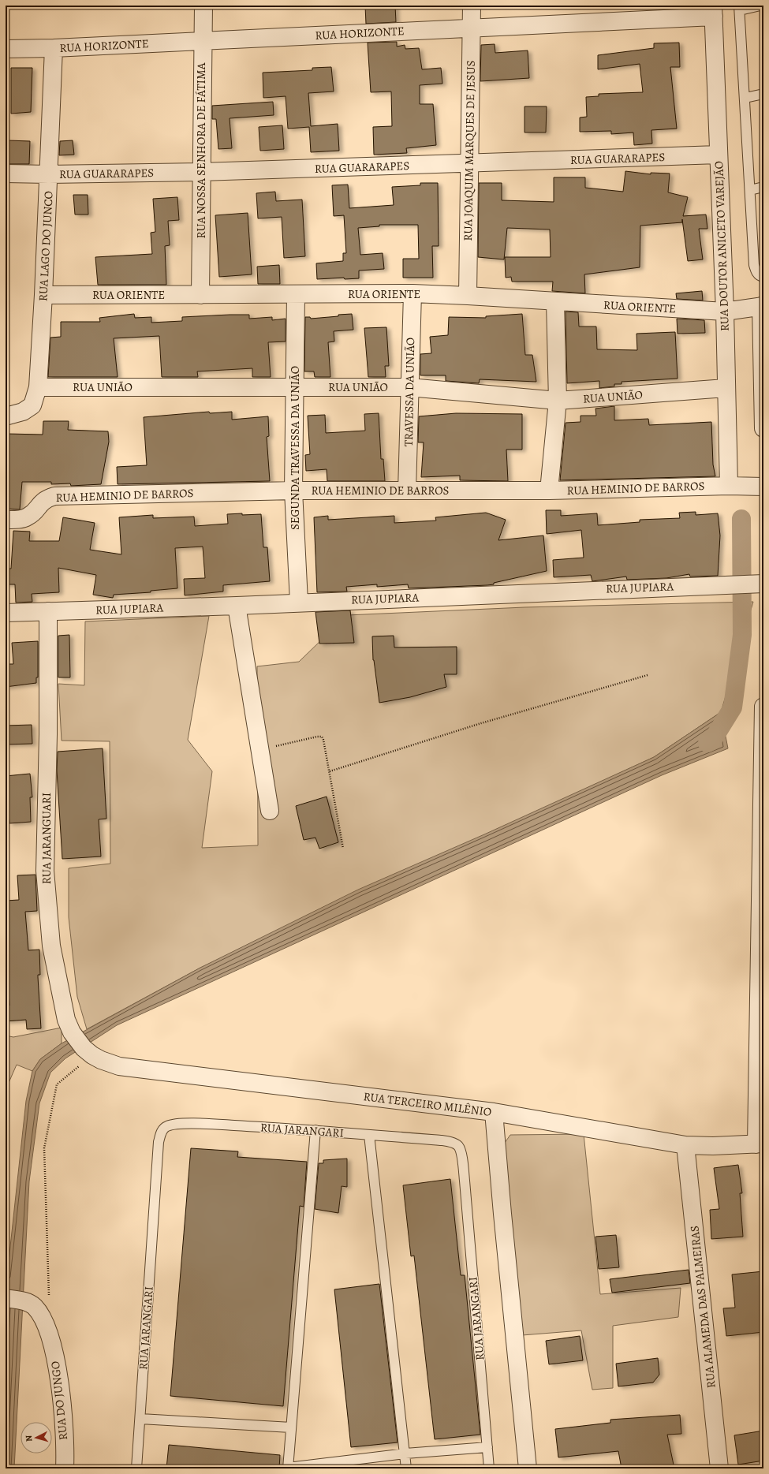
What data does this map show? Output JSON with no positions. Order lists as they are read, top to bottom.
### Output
{
  "streets": {
    "street": [
      "RUA HORIZONTE",
      "RUA NOSSA SENHORA DE FÁTIMA",
      "RUA JOAQUIM MARQUES DE JESUS",
      "RUA GUARARAPES",
      "RUA LAGO DO JUNCO",
      "RUA DOUTOR ANICETO VAREJÃO",
      "RUA ORIENTE",
      "RUA UNIÃO",
      "TRAVESSA DA UNIÃO",
      "SEGUNDA TRAVESSA DA UNIÃO",
      "RUA HEMINIO DE BARROS",
      "RUA JUPIARA",
      "RUA JARANGUARI",
      "RUA TERCEIRO MILÊNIO",
      "RUA ALAMEDA DAS PALMEIRAS",
      "RUA DO JUNGO"
    ],
    "lane": ["RUA JARANGARI"]
  },
  "crossings": [
    ["RUA HORIZONTE", "RUA NOSSA SENHORA DE FÁTIMA"],
    ["RUA HORIZONTE", "RUA JOAQUIM MARQUES DE JESUS"],
    ["RUA HORIZONTE", "RUA LAGO DO JUNCO"],
    ["RUA HORIZONTE", "RUA DOUTOR ANICETO VAREJÃO"],
    ["RUA NOSSA SENHORA DE FÁTIMA", "RUA GUARARAPES"],
    ["RUA NOSSA SENHORA DE FÁTIMA", "RUA ORIENTE"],
    ["RUA JOAQUIM MARQUES DE JESUS", "RUA GUARARAPES"],
    ["RUA JOAQUIM MARQUES DE JESUS", "RUA ORIENTE"],
    ["RUA GUARARAPES", "RUA LAGO DO JUNCO"],
    ["RUA GUARARAPES", "RUA DOUTOR ANICETO VAREJÃO"],
    ["RUA LAGO DO JUNCO", "RUA ORIENTE"],
    ["RUA LAGO DO JUNCO", "RUA UNIÃO"],
    ["RUA DOUTOR ANICETO VAREJÃO", "RUA ORIENTE"],
    ["RUA DOUTOR ANICETO VAREJÃO", "RUA UNIÃO"],
    ["RUA DOUTOR ANICETO VAREJÃO", "RUA HEMINIO DE BARROS"],
    ["RUA ORIENTE", "TRAVESSA DA UNIÃO"],
    ["RUA ORIENTE", "SEGUNDA TRAVESSA DA UNIÃO"],
    ["RUA UNIÃO", "TRAVESSA DA UNIÃO"],
    ["RUA UNIÃO", "SEGUNDA TRAVESSA DA UNIÃO"],
    ["TRAVESSA DA UNIÃO", "RUA HEMINIO DE BARROS"],
    ["SEGUNDA TRAVESSA DA UNIÃO", "RUA HEMINIO DE BARROS"],
    ["SEGUNDA TRAVESSA DA UNIÃO", "RUA JUPIARA"],
    ["RUA JUPIARA", "RUA JARANGUARI"],
    ["RUA JARANGUARI", "RUA TERCEIRO MILÊNIO"],
    ["RUA TERCEIRO MILÊNIO", "RUA ALAMEDA DAS PALMEIRAS"]
  ],
  "north": "left"
}
